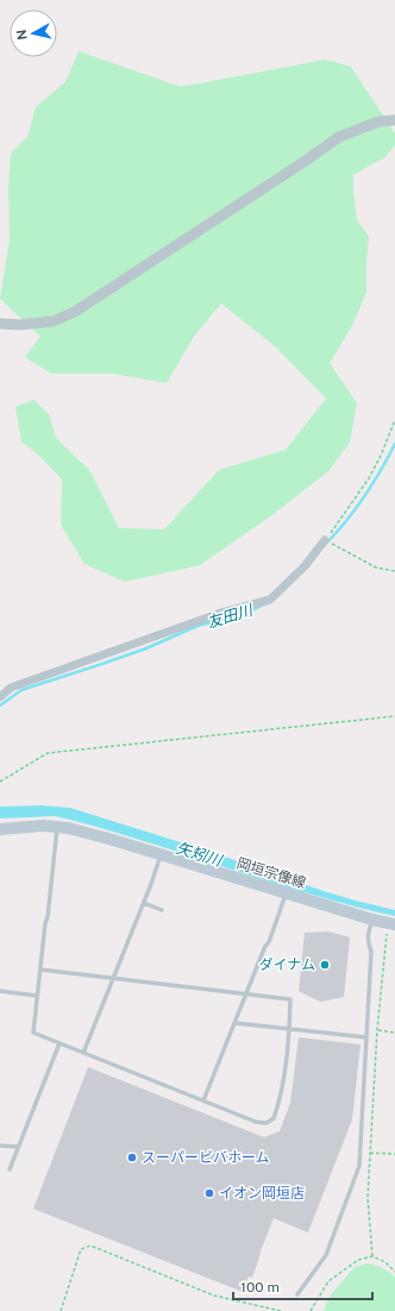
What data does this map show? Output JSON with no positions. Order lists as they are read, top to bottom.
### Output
{
  "streets": {
    "main road": ["岡垣宗像線"]
  },
  "water": ["友田川", "矢矧川"],
  "places": ["ダイナム", "スーパービバホーム", "イオン岡垣店"],
  "scale_bar": "100 m",
  "north": "left"
}
